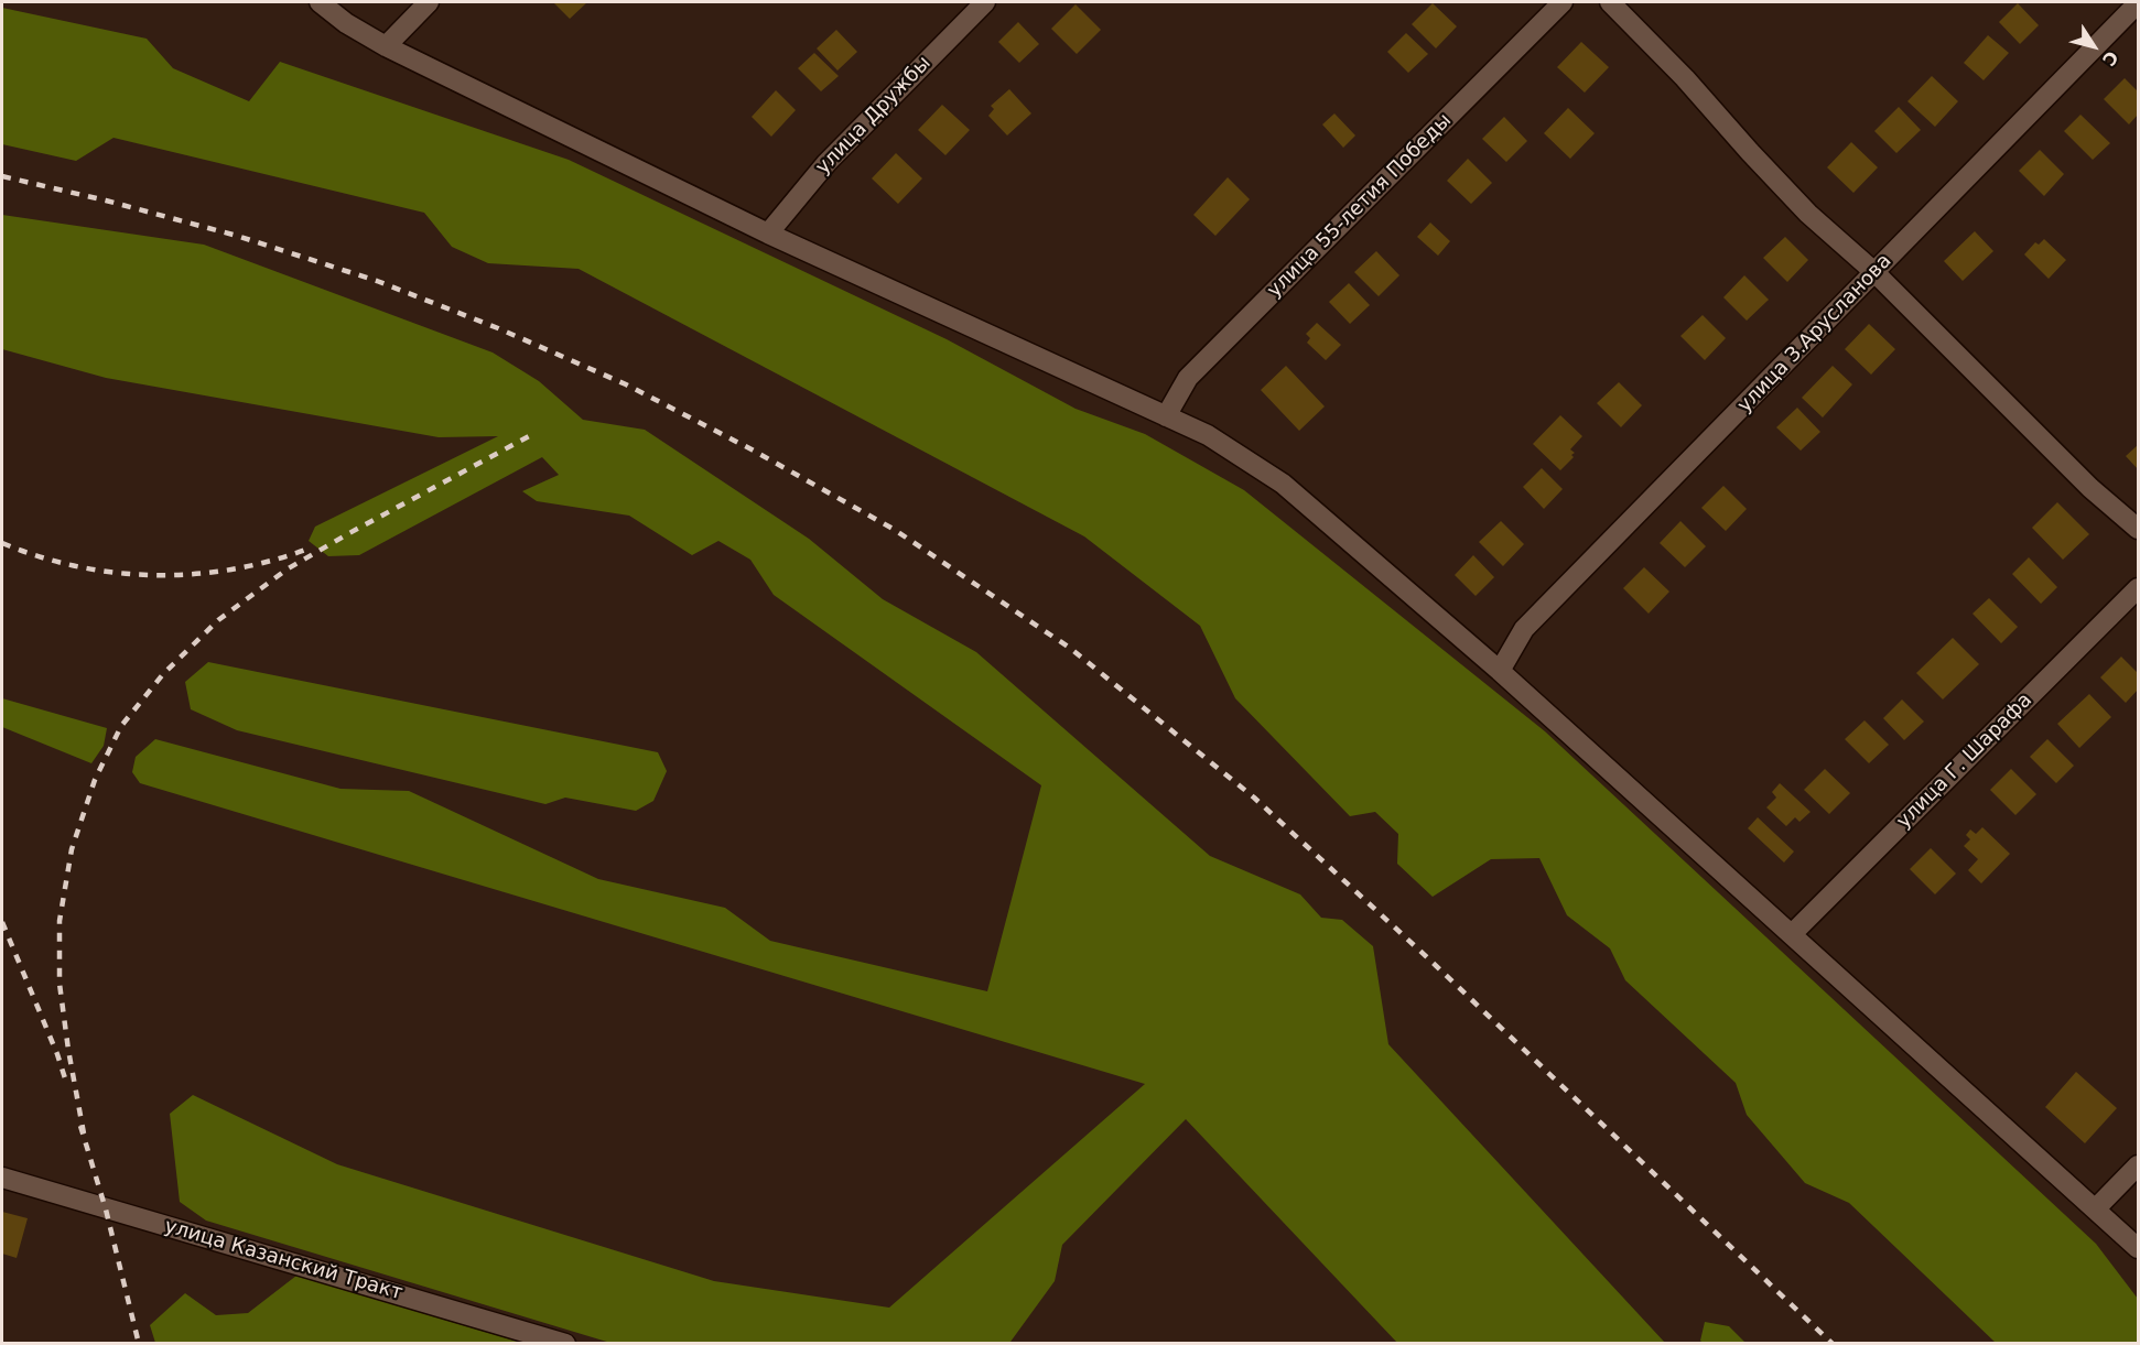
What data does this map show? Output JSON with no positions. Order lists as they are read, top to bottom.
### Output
{
  "streets": {
    "street": [
      "улица Дружбы",
      "улица 55-летия Победы",
      "улица З.Арусланова",
      "улица Г. Шарафа",
      "улица Казанский Тракт"
    ]
  },
  "north": "bottom right"
}
